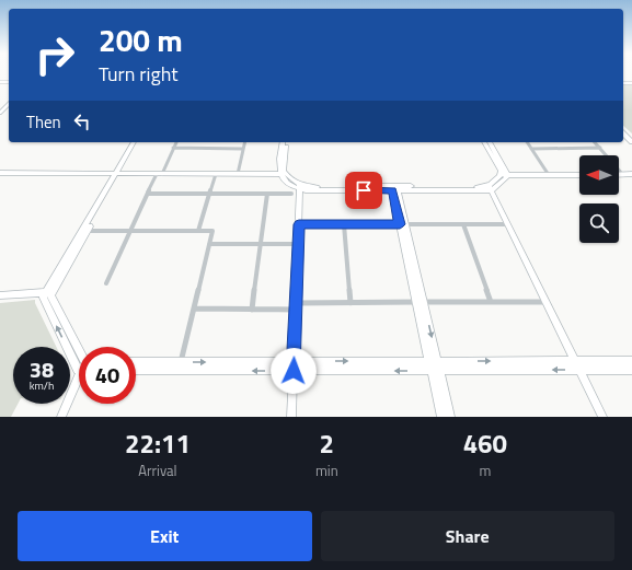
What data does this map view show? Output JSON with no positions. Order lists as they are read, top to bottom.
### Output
{
  "north": "left",
  "page": {
    "turn": ["200 m", "Turn right"],
    "then": "Then",
    "speed": "38 km/h",
    "limit": "40",
    "eta": [
      "22:11",
      "Arrival",
      "2",
      "min",
      "460",
      "m"
    ],
    "buttons": ["Exit", "Share"]
  }
}
